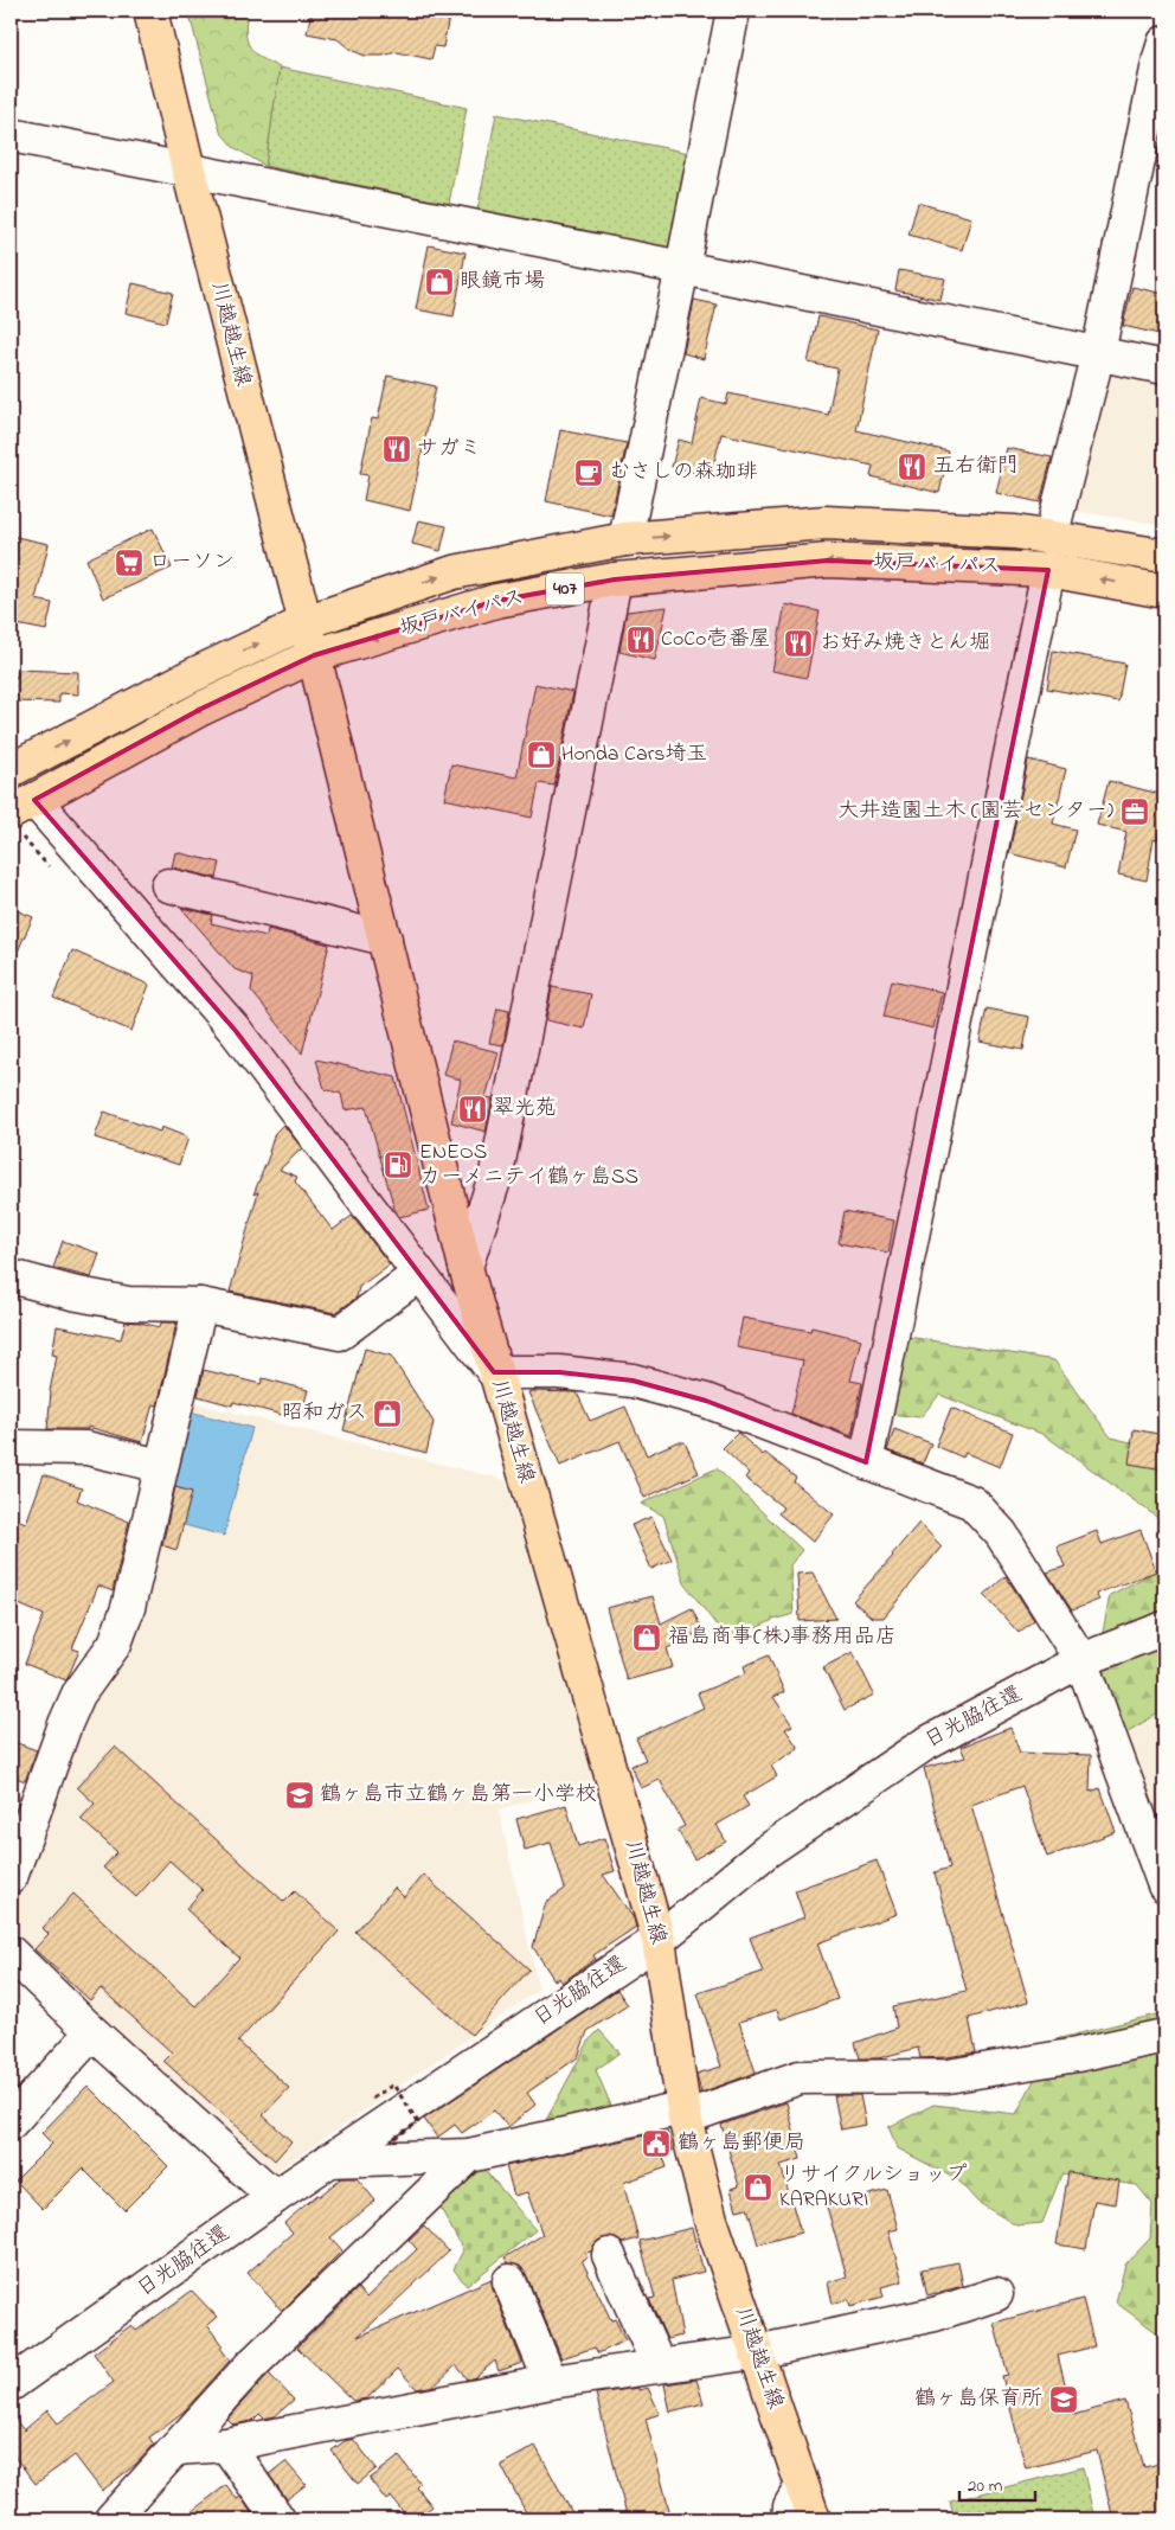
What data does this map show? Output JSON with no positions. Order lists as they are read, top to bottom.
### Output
{
  "streets": {
    "main road": ["川越越生線", "坂戸バイパス", "407"],
    "street": ["日光脇往還"]
  },
  "crossings": [
    ["川越越生線", "坂戸バイパス"],
    ["川越越生線", "日光脇往還"]
  ],
  "places": {
    "shop": [
      "眼鏡市場",
      "Honda Cars埼玉",
      "昭和ガス",
      "福島商事(株)事務用品店",
      "リサイクルショップ KARAKURI"
    ],
    "restaurant": [
      "サガミ",
      "五右衛門",
      "CoCo壱番屋",
      "お好み焼きとん堀",
      "翠光苑"
    ],
    "cafe": ["むさしの森珈琲"],
    "supermarket": ["ローソン"],
    "office": ["大井造園土木 (園芸センター)"],
    "fuel station": ["ENEOS カーメニテイ鶴ヶ島SS"],
    "school or university": ["鶴ヶ島市立鶴ヶ島第一小学校", "鶴ヶ島保育所"],
    "public building": ["鶴ヶ島郵便局"]
  },
  "scale_bar": "20 m"
}
